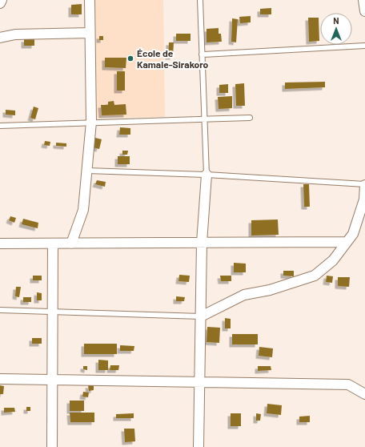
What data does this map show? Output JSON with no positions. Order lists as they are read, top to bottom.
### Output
{
  "places": ["École de Kamale-Sirakoro"],
  "north": "top"
}
